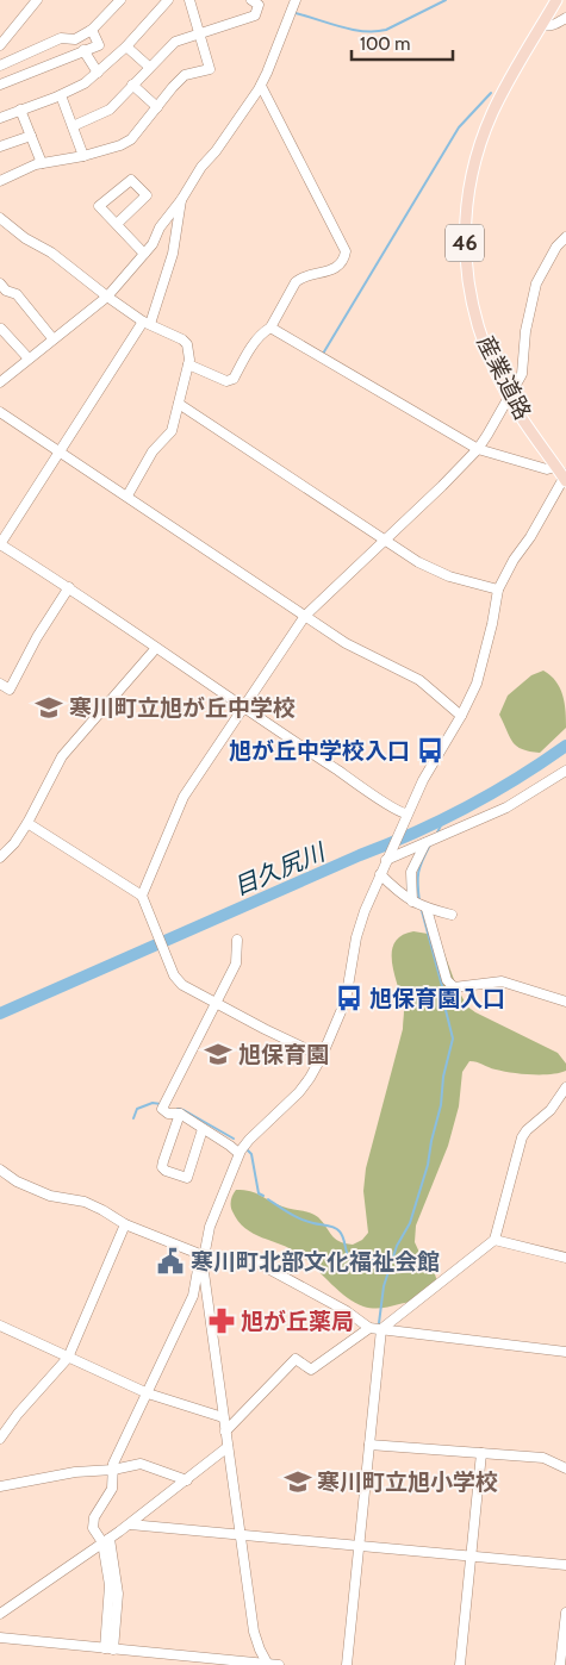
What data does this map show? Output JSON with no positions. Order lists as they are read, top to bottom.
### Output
{
  "streets": {
    "main road": ["46", "産業道路"]
  },
  "water": ["目久尻川"],
  "places": {
    "school or university": ["寒川町立旭が丘中学校", "旭保育園", "寒川町立旭小学校"],
    "bus stop": ["旭が丘中学校入口", "旭保育園入口"],
    "public building": ["寒川町北部文化福祉会館"],
    "pharmacy": ["旭が丘薬局"]
  },
  "scale_bar": "100 m"
}
